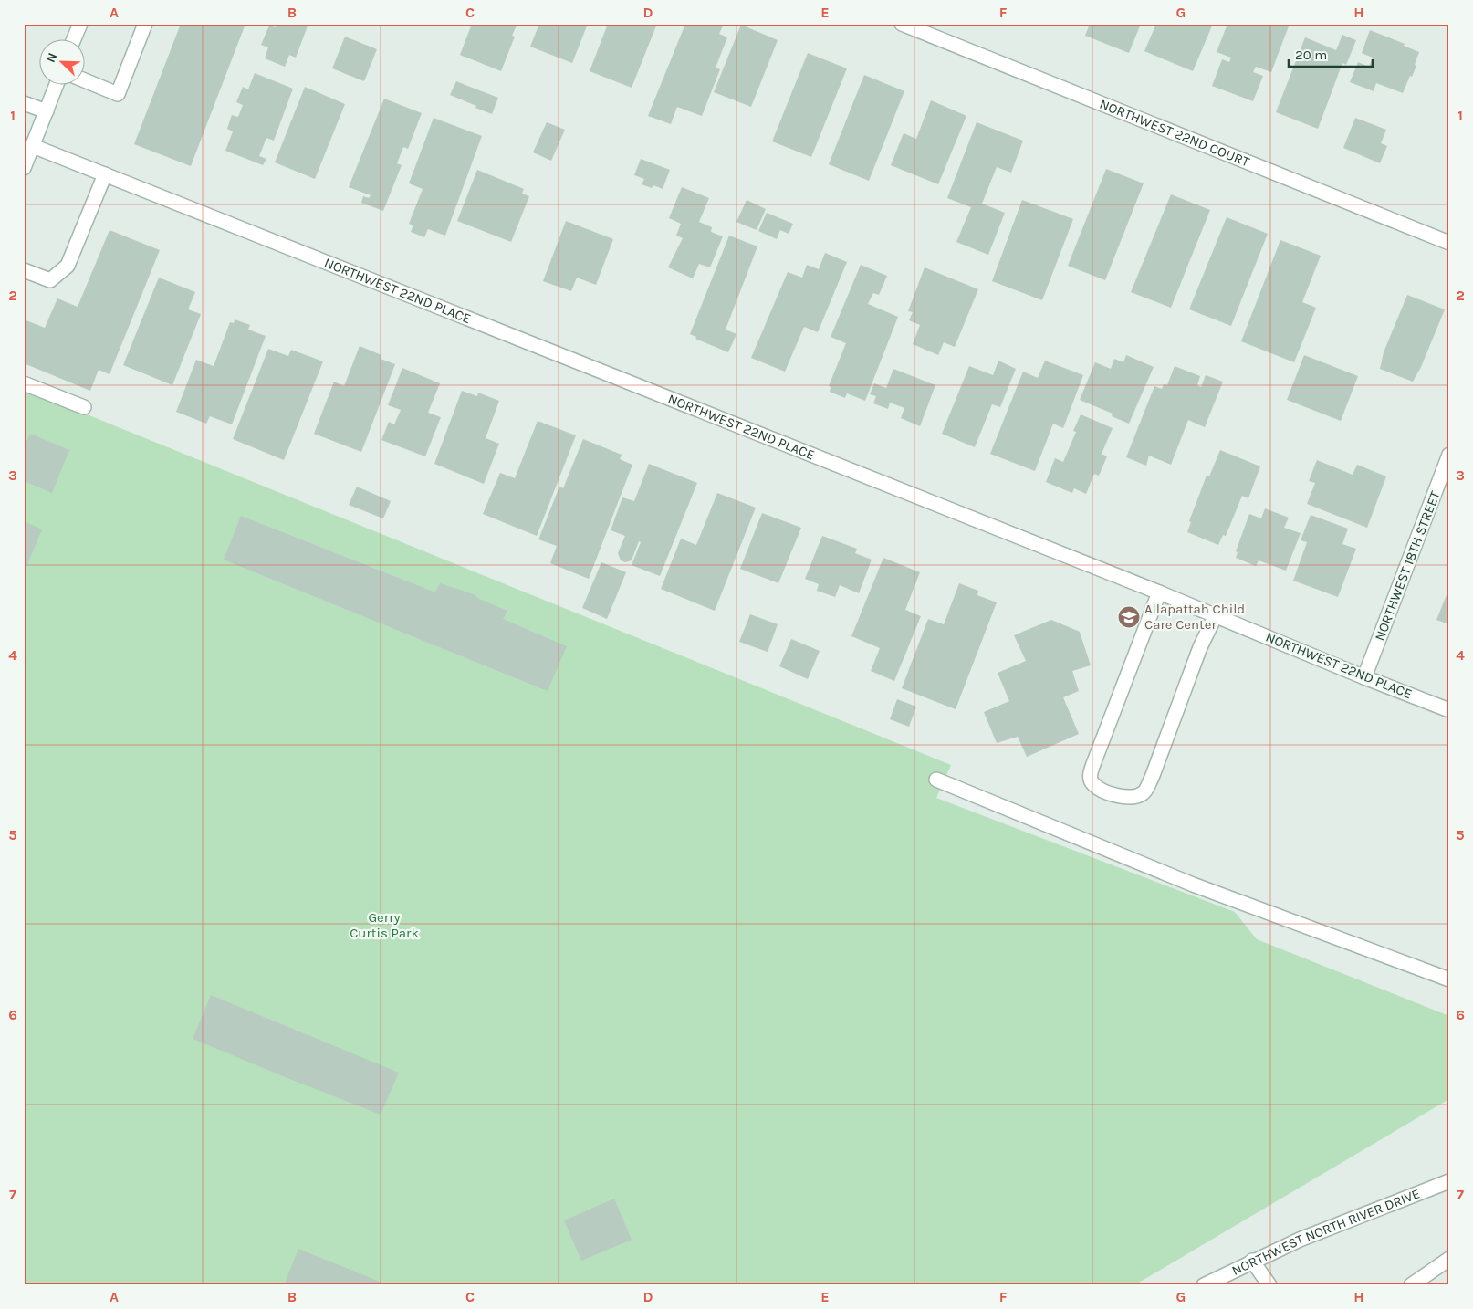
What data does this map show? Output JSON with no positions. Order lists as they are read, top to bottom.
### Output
{
  "streets": {
    "street": [
      "NORTHWEST 22ND COURT",
      "NORTHWEST 22ND PLACE",
      "NORTHWEST 18TH STREET",
      "NORTHWEST NORTH RIVER DRIVE"
    ]
  },
  "crossings": [
    ["NORTHWEST 22ND PLACE", "NORTHWEST 18TH STREET"]
  ],
  "parks": ["Gerry Curtis Park"],
  "places": {
    "school or university": ["Allapattah Child Care Center"]
  },
  "scale_bar": "20 m",
  "north": "top left",
  "grid": {
    "columns": [
      "A",
      "B",
      "C",
      "D",
      "E",
      "F",
      "G",
      "H"
    ],
    "rows": [
      "1",
      "2",
      "3",
      "4",
      "5",
      "6",
      "7"
    ]
  }
}
